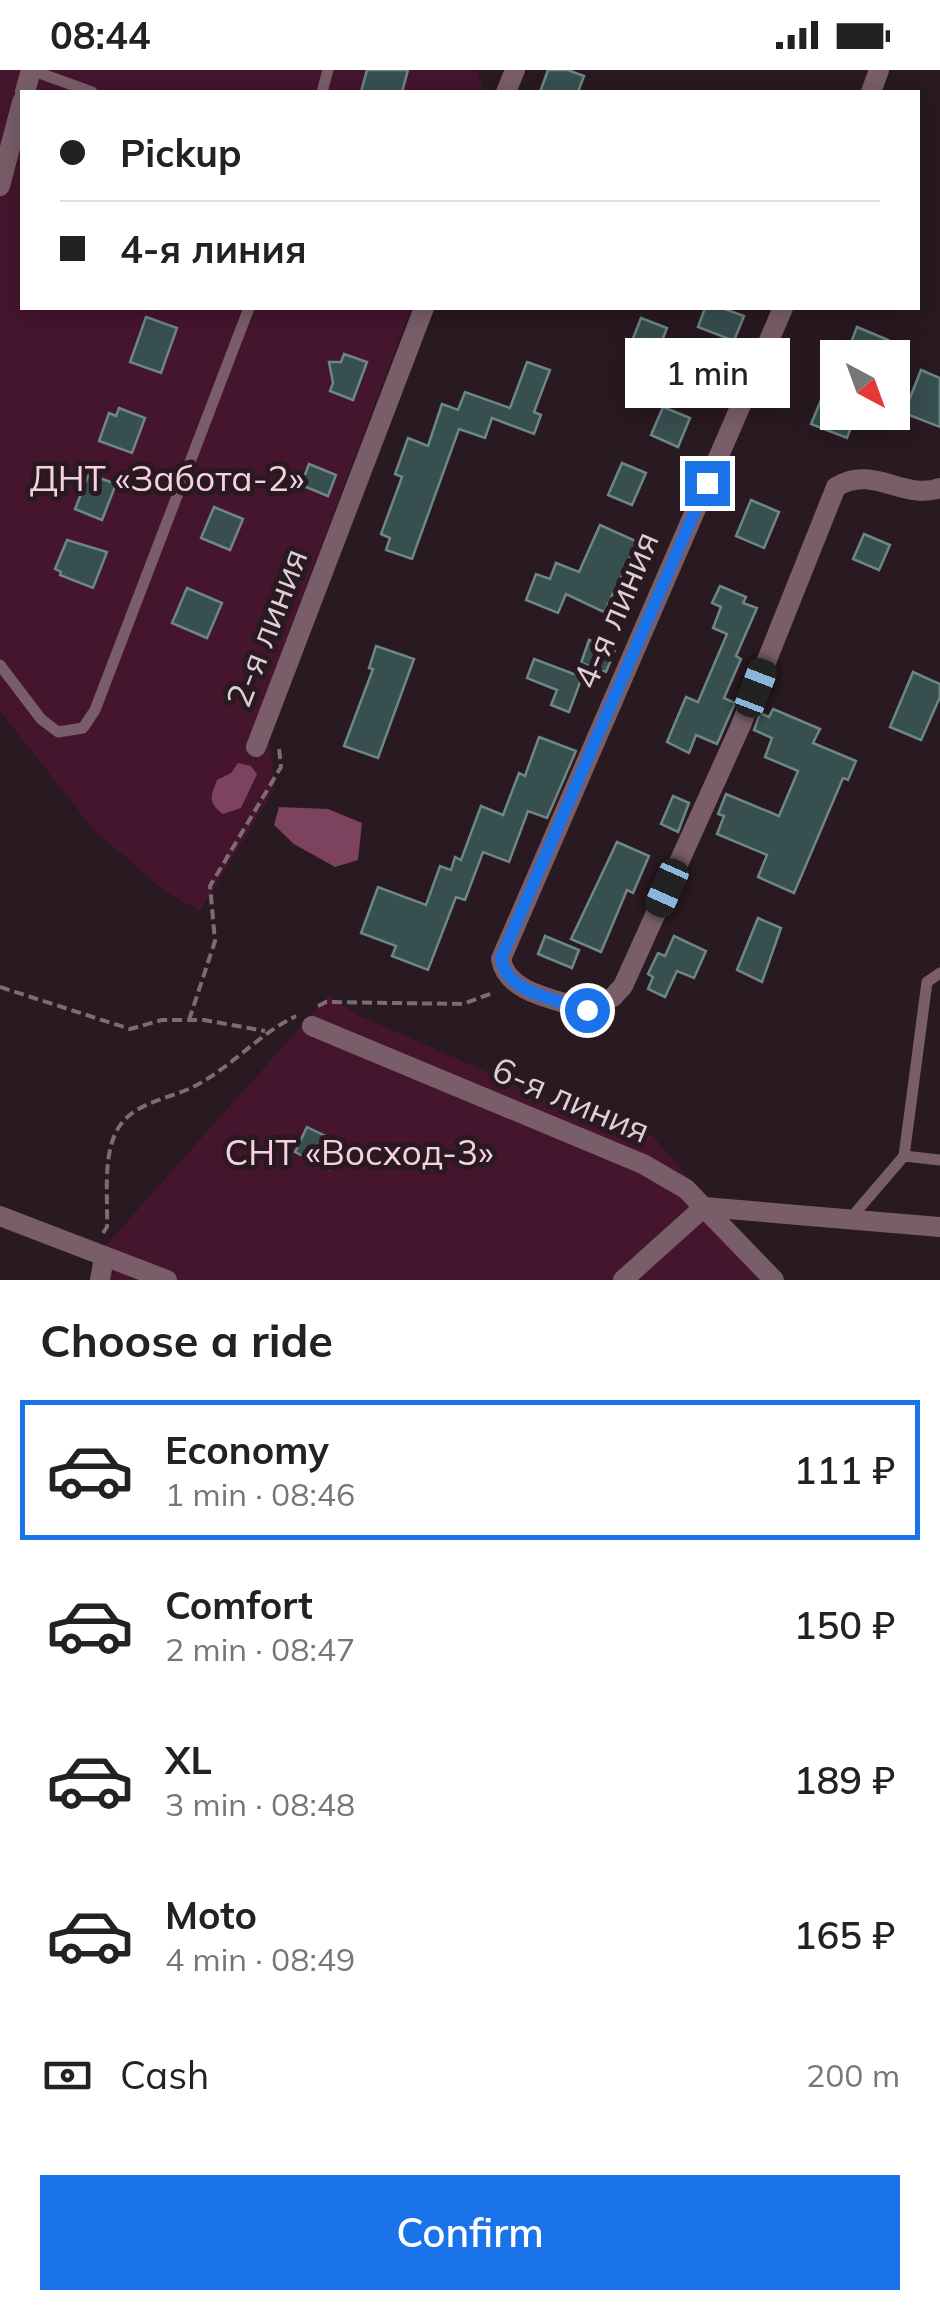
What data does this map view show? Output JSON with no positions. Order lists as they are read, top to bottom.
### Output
{
  "streets": {
    "street": ["4-я линия", "2-я линия", "6-я линия"]
  },
  "parks": ["ДНТ «Забота-2»", "СНТ «Восход-3»"],
  "north": "bottom right",
  "page": {
    "status": "08:44",
    "banner": ["Pickup", "4-я линия"],
    "bubble": "1 min",
    "heading": "Choose a ride",
    "list": [
      {
        "name": "Economy",
        "note": "1 min · 08:46",
        "value": "111 ₽"
      },
      {
        "name": "Comfort",
        "note": "2 min · 08:47",
        "value": "150 ₽"
      },
      {
        "name": "XL",
        "note": "3 min · 08:48",
        "value": "189 ₽"
      },
      {
        "name": "Moto",
        "note": "4 min · 08:49",
        "value": "165 ₽"
      }
    ],
    "pay": ["Cash", "200 m"],
    "buttons": "Confirm"
  }
}
